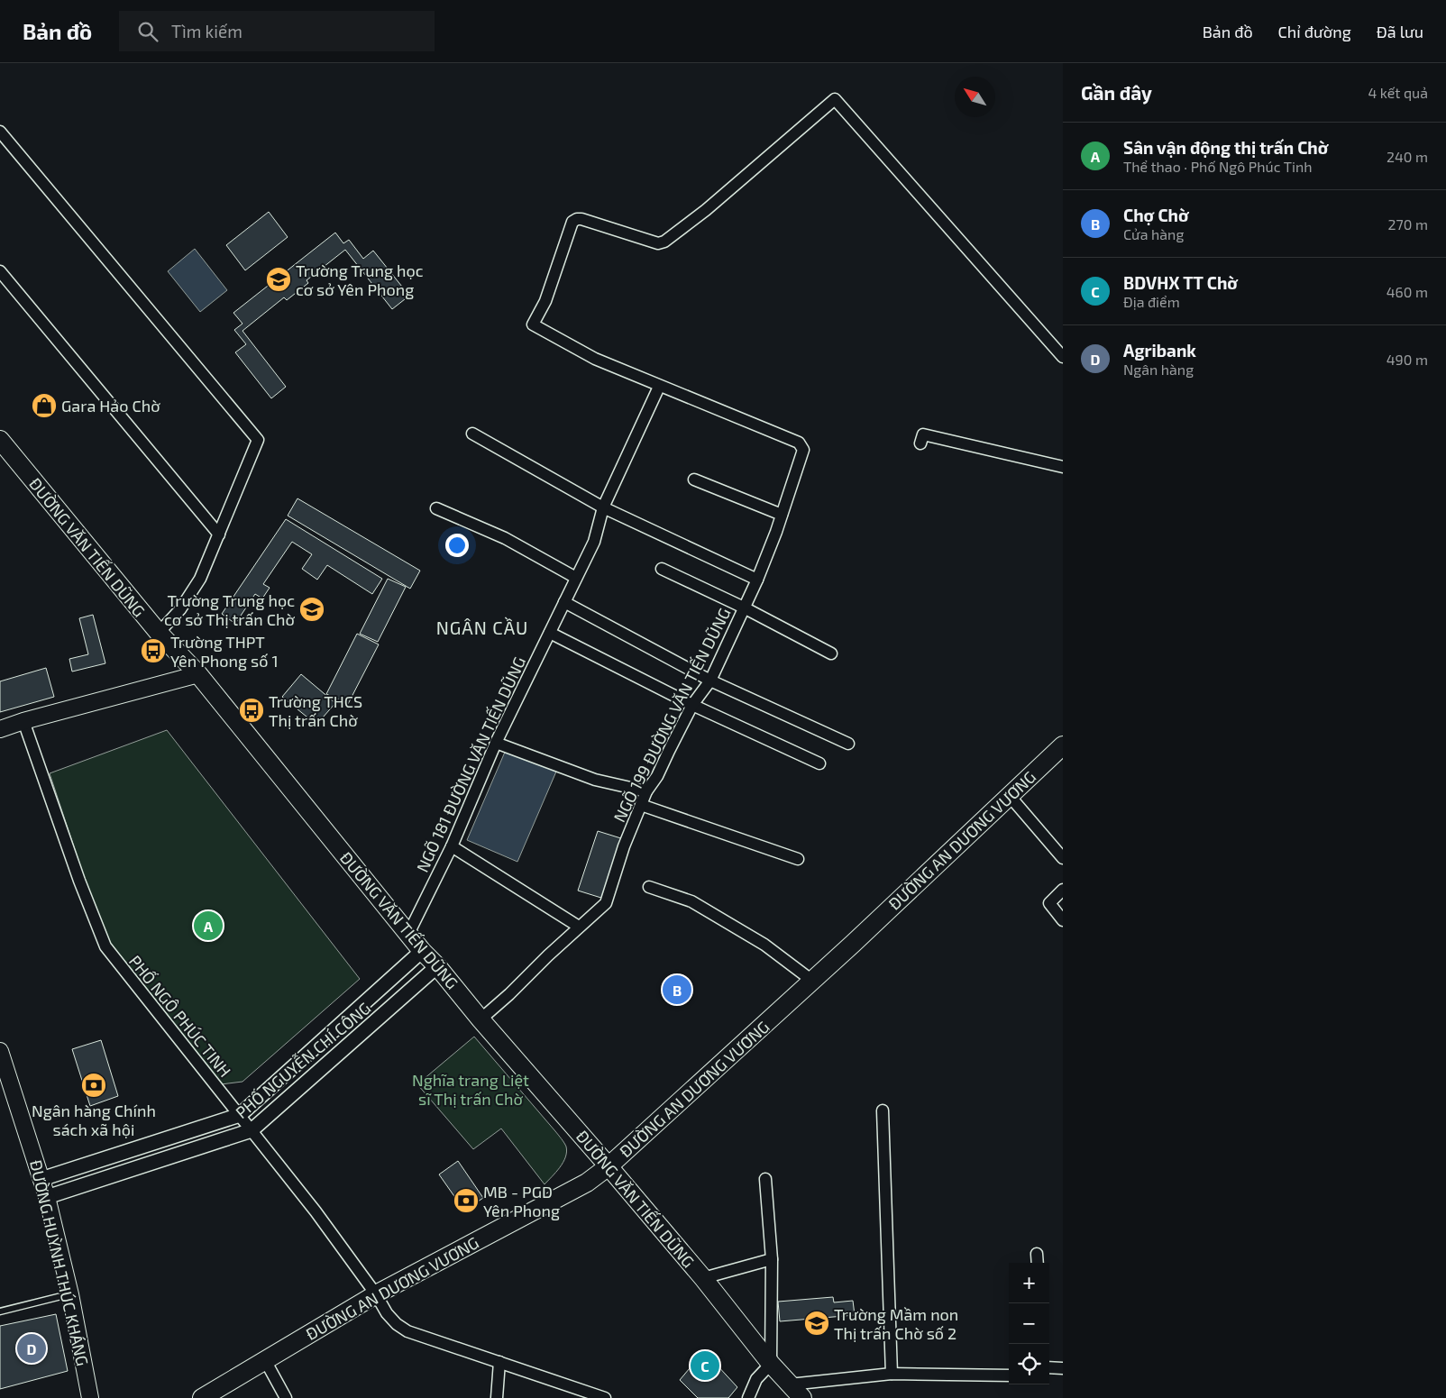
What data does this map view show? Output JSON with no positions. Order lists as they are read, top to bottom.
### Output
{
  "streets": {
    "main road": ["ĐƯỜNG VĂN TIẾN DŨNG", "ĐƯỜNG AN DƯƠNG VƯƠNG", "ĐƯỜNG HUỲNH THÚC KHÁNG"],
    "street": [
      "NGÕ 199 ĐƯỜNG VĂN TIẾN DŨNG",
      "NGÕ 181 ĐƯỜNG VĂN TIẾN DŨNG",
      "PHỐ NGÔ PHÚC TINH",
      "PHỐ NGUYỄN CHÍ CÔNG"
    ]
  },
  "crossings": [
    ["ĐƯỜNG VĂN TIẾN DŨNG", "NGÕ 199 ĐƯỜNG VĂN TIẾN DŨNG"],
    ["ĐƯỜNG VĂN TIẾN DŨNG", "NGÕ 181 ĐƯỜNG VĂN TIẾN DŨNG"],
    ["ĐƯỜNG VĂN TIẾN DŨNG", "ĐƯỜNG AN DƯƠNG VƯƠNG"],
    ["ĐƯỜNG VĂN TIẾN DŨNG", "PHỐ NGUYỄN CHÍ CÔNG"],
    ["NGÕ 199 ĐƯỜNG VĂN TIẾN DŨNG", "NGÕ 181 ĐƯỜNG VĂN TIẾN DŨNG"],
    ["ĐƯỜNG AN DƯƠNG VƯƠNG", "PHỐ NGÔ PHÚC TINH"],
    ["PHỐ NGÔ PHÚC TINH", "PHỐ NGUYỄN CHÍ CÔNG"],
    ["PHỐ NGUYỄN CHÍ CÔNG", "ĐƯỜNG HUỲNH THÚC KHÁNG"]
  ],
  "districts": ["NGÂN CẦU"],
  "parks": ["Nghĩa trang Liệt sĩ Thị trấn Chờ"],
  "places": {
    "school or university": ["Trường Trung học cơ sở Yên Phong", "Trường Trung học cơ sở Thị trấn Chờ", "Trường Mầm non Thị trấn Chờ số 2"],
    "shop": ["Gara Hảo Chờ"],
    "bus stop": ["Trường THPT Yên Phong số 1", "Trường THCS Thị trấn Chờ"],
    "bank": ["Ngân hàng Chính sách xã hội", "MB - PGD Yên Phong"]
  },
  "north": "top left",
  "page": {
    "header": "Bản đồ",
    "search": "Tìm kiếm",
    "nav": ["Bản đồ", "Chỉ đường", "Đã lưu"],
    "heading": ["Gần đây", "4 kết quả"],
    "list": [
      {
        "mark": "A",
        "name": "Sân vận động thị trấn Chờ",
        "note": "Thể thao · Phố Ngô Phúc Tinh",
        "value": "240 m"
      },
      {
        "mark": "B",
        "name": "Chợ Chờ",
        "note": "Cửa hàng",
        "value": "270 m"
      },
      {
        "mark": "C",
        "name": "BDVHX TT Chờ",
        "note": "Địa điểm",
        "value": "460 m"
      },
      {
        "mark": "D",
        "name": "Agribank",
        "note": "Ngân hàng",
        "value": "490 m"
      }
    ],
    "pins": [
      "A",
      "B",
      "D",
      "C"
    ],
    "map_buttons": ["+", "−"]
  }
}
